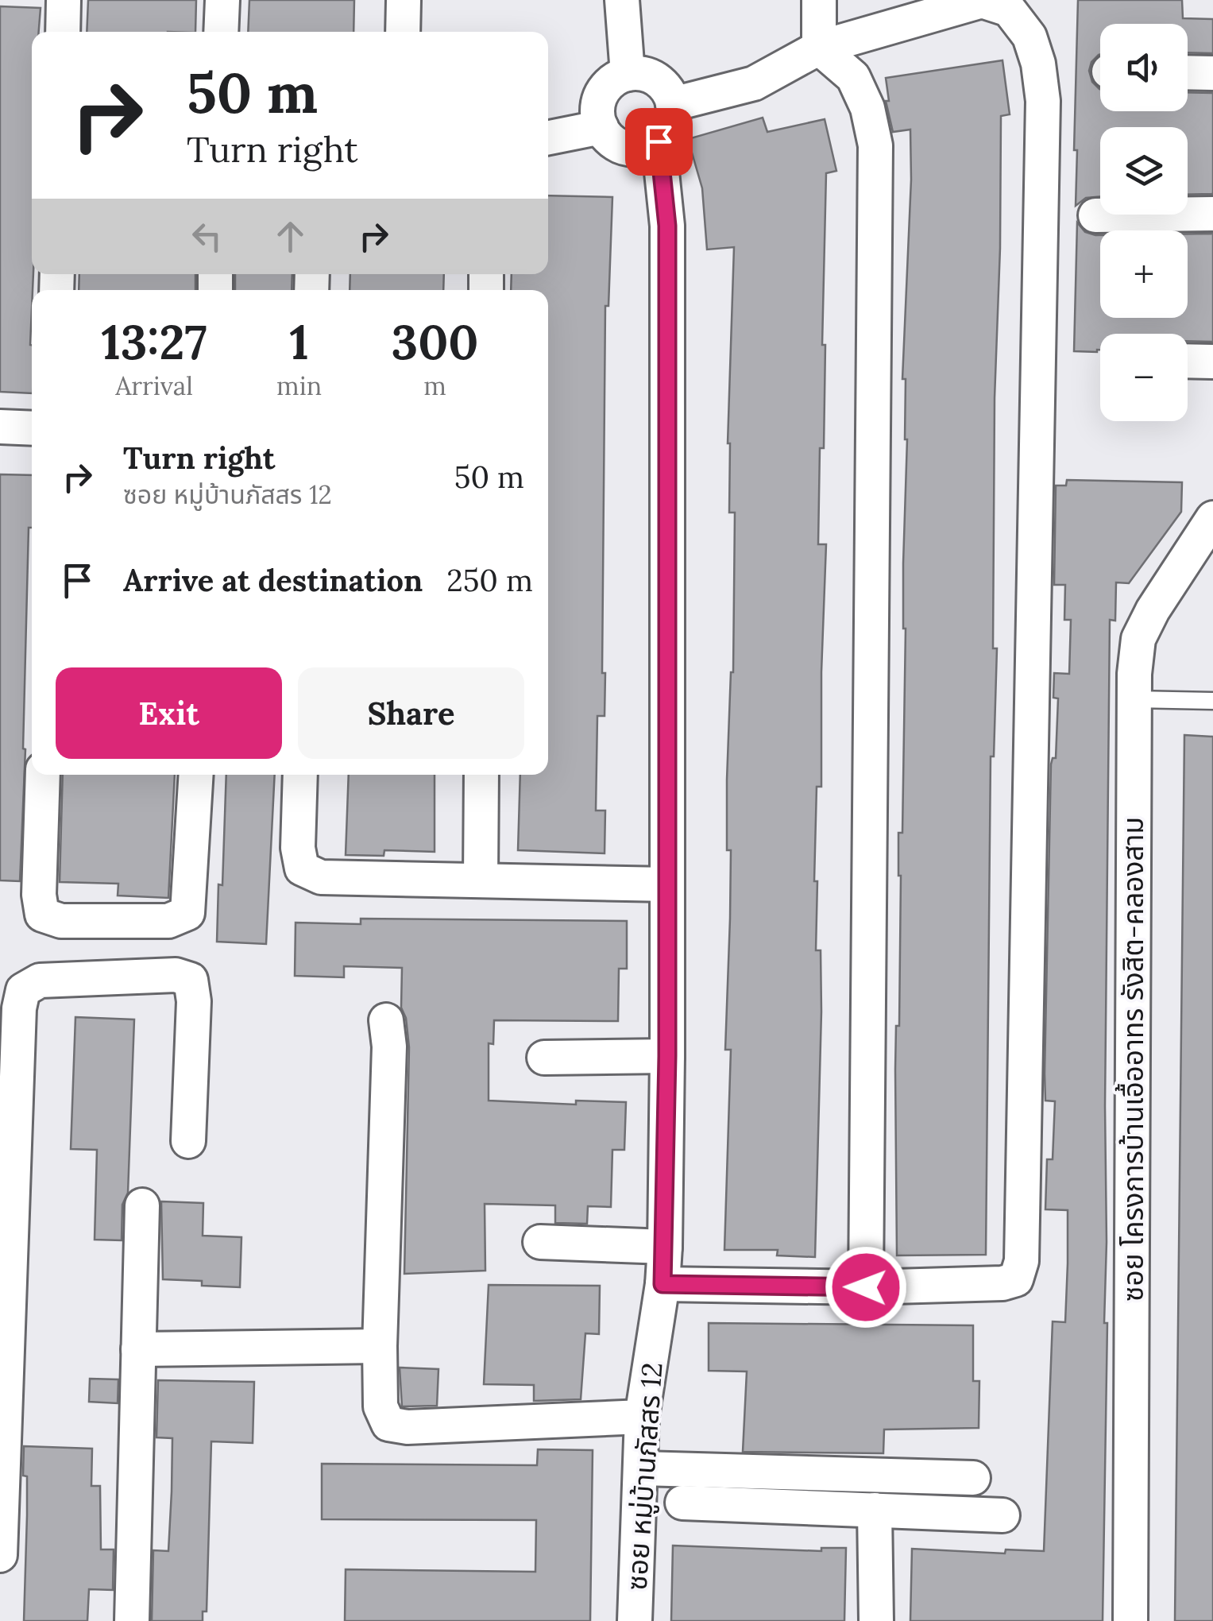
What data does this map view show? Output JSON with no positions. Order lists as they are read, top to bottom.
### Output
{
  "streets": {
    "street": ["ซอย โครงการบ้านเอื้ออาทร รังสิต-คลองสาม", "ซอย หมู่บ้านภัสสร 12"]
  },
  "page": {
    "map_buttons": ["+", "−"],
    "turn": ["50 m", "Turn right"],
    "eta": [
      "13:27",
      "Arrival",
      "1",
      "min",
      "300",
      "m"
    ],
    "list": [
      {
        "name": "Turn right",
        "note": "ซอย หมู่บ้านภัสสร 12",
        "value": "50 m"
      },
      {
        "name": "Arrive at destination",
        "value": "250 m"
      }
    ],
    "buttons": ["Exit", "Share"]
  }
}
